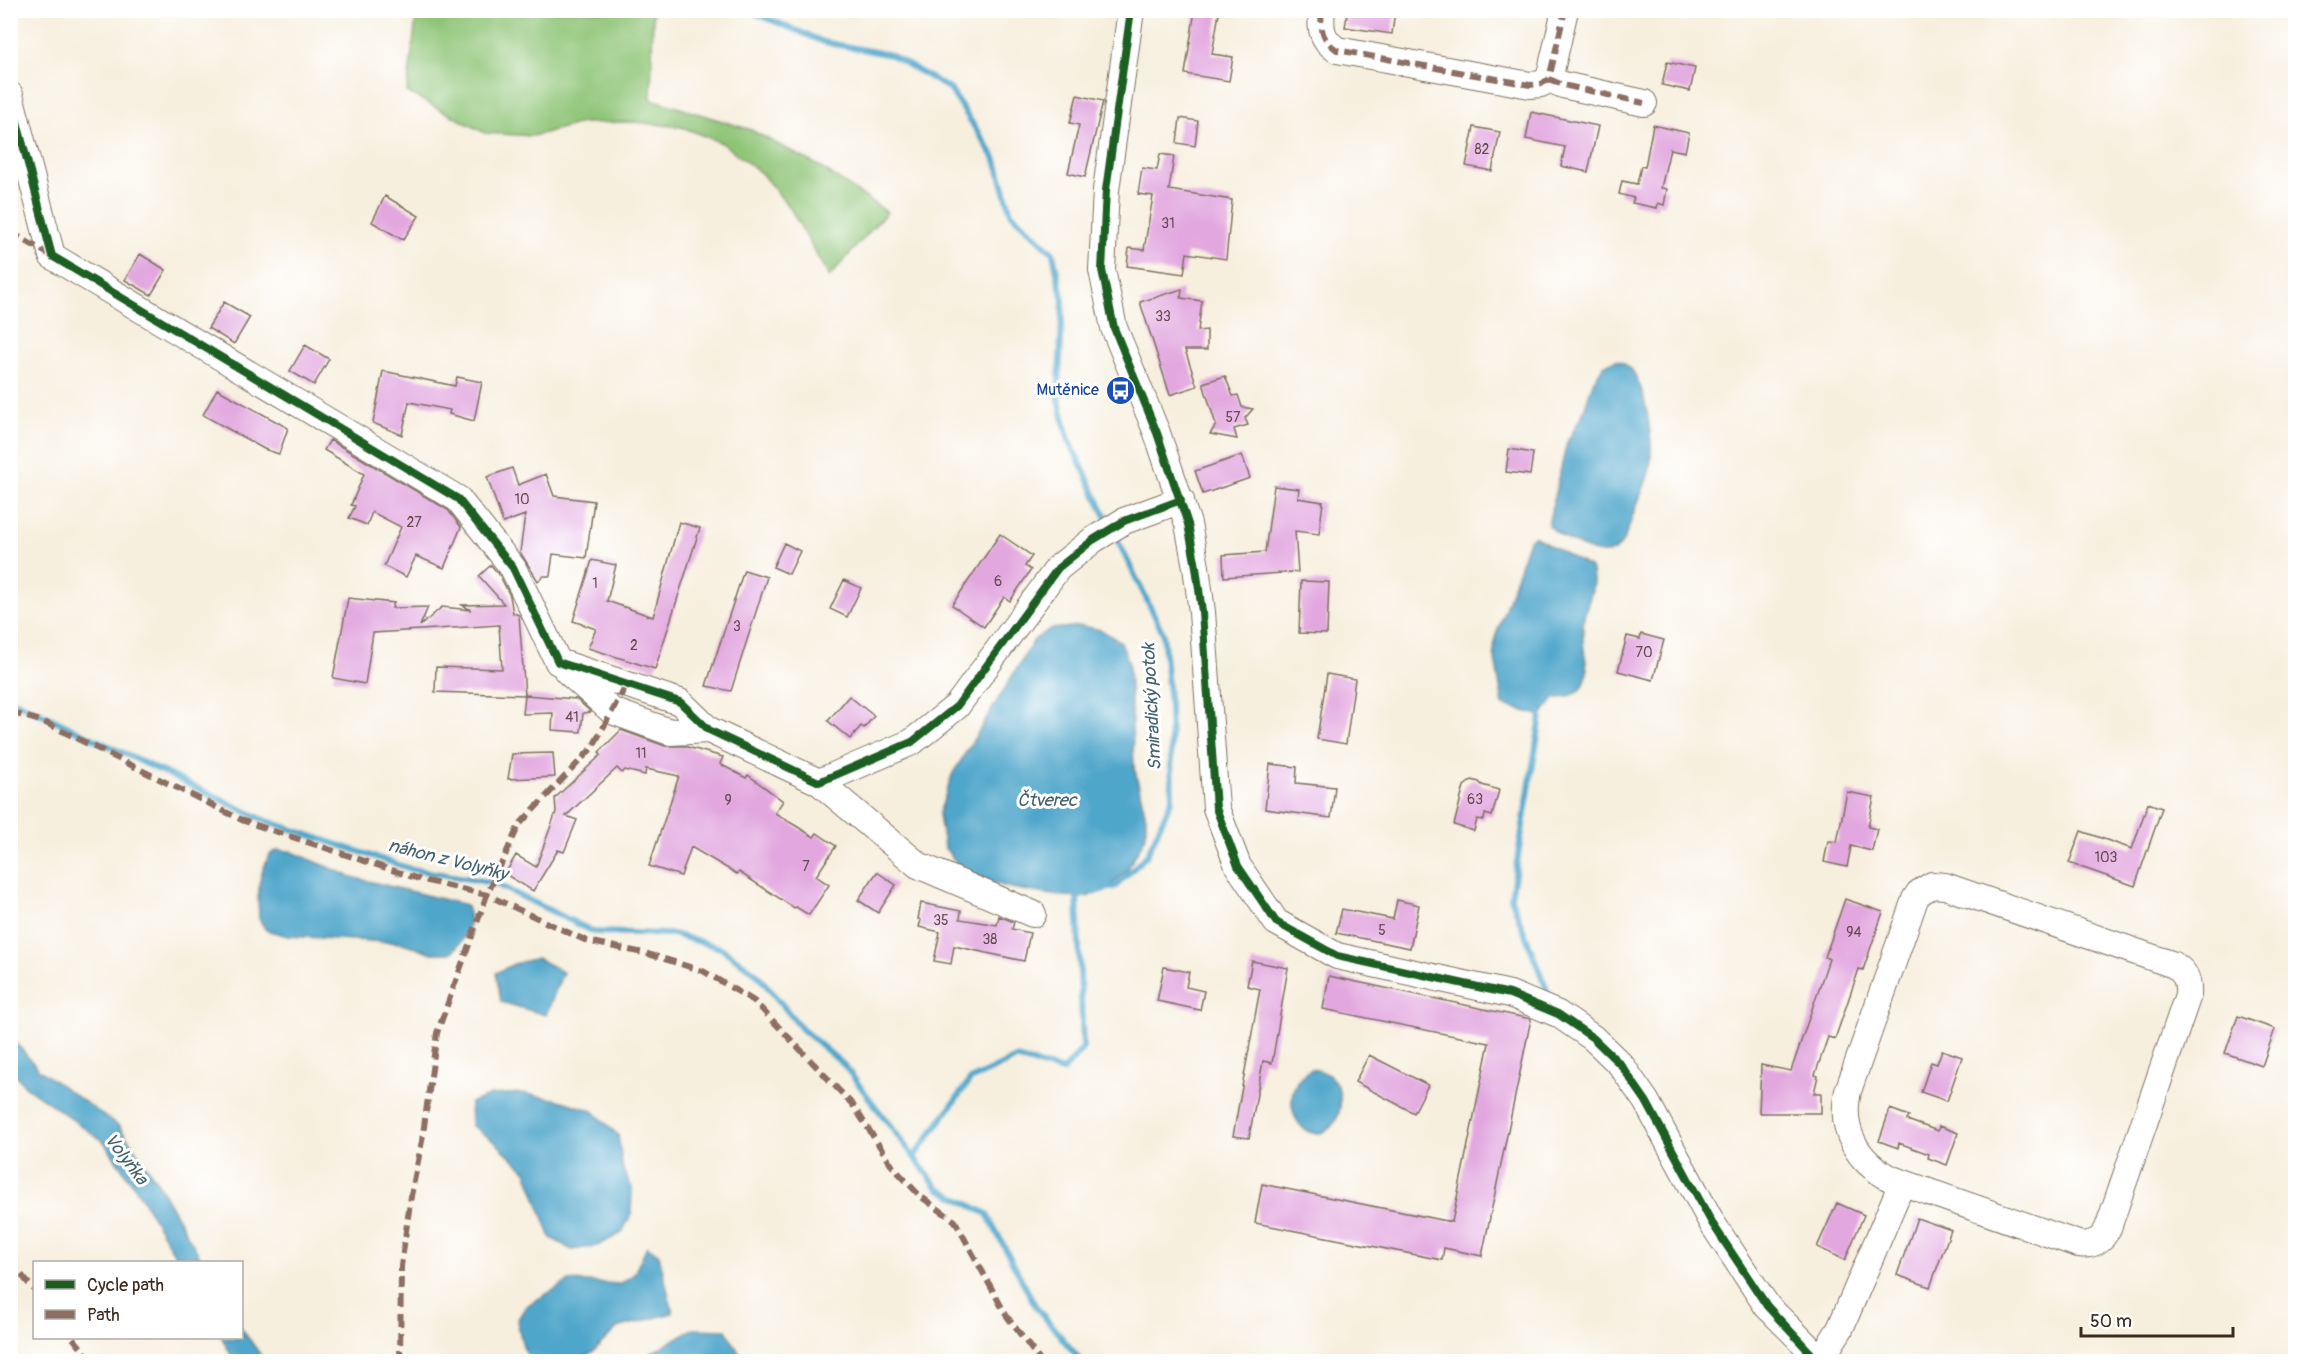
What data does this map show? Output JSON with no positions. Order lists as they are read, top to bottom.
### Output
{
  "water": [
    "Smiradický potok",
    "Čtverec",
    "náhon z Volyňky",
    "Volyňka"
  ],
  "places": {
    "bus stop": ["Mutěnice"]
  },
  "house_numbers": [
    "82",
    "31",
    "33",
    "57",
    "10",
    "27",
    "6",
    "1",
    "3",
    "2",
    "70",
    "41",
    "11",
    "63",
    "9",
    "103",
    "7",
    "35",
    "5",
    "94",
    "38"
  ],
  "legend": ["Cycle path", "Path"],
  "scale_bar": "50 m"
}
